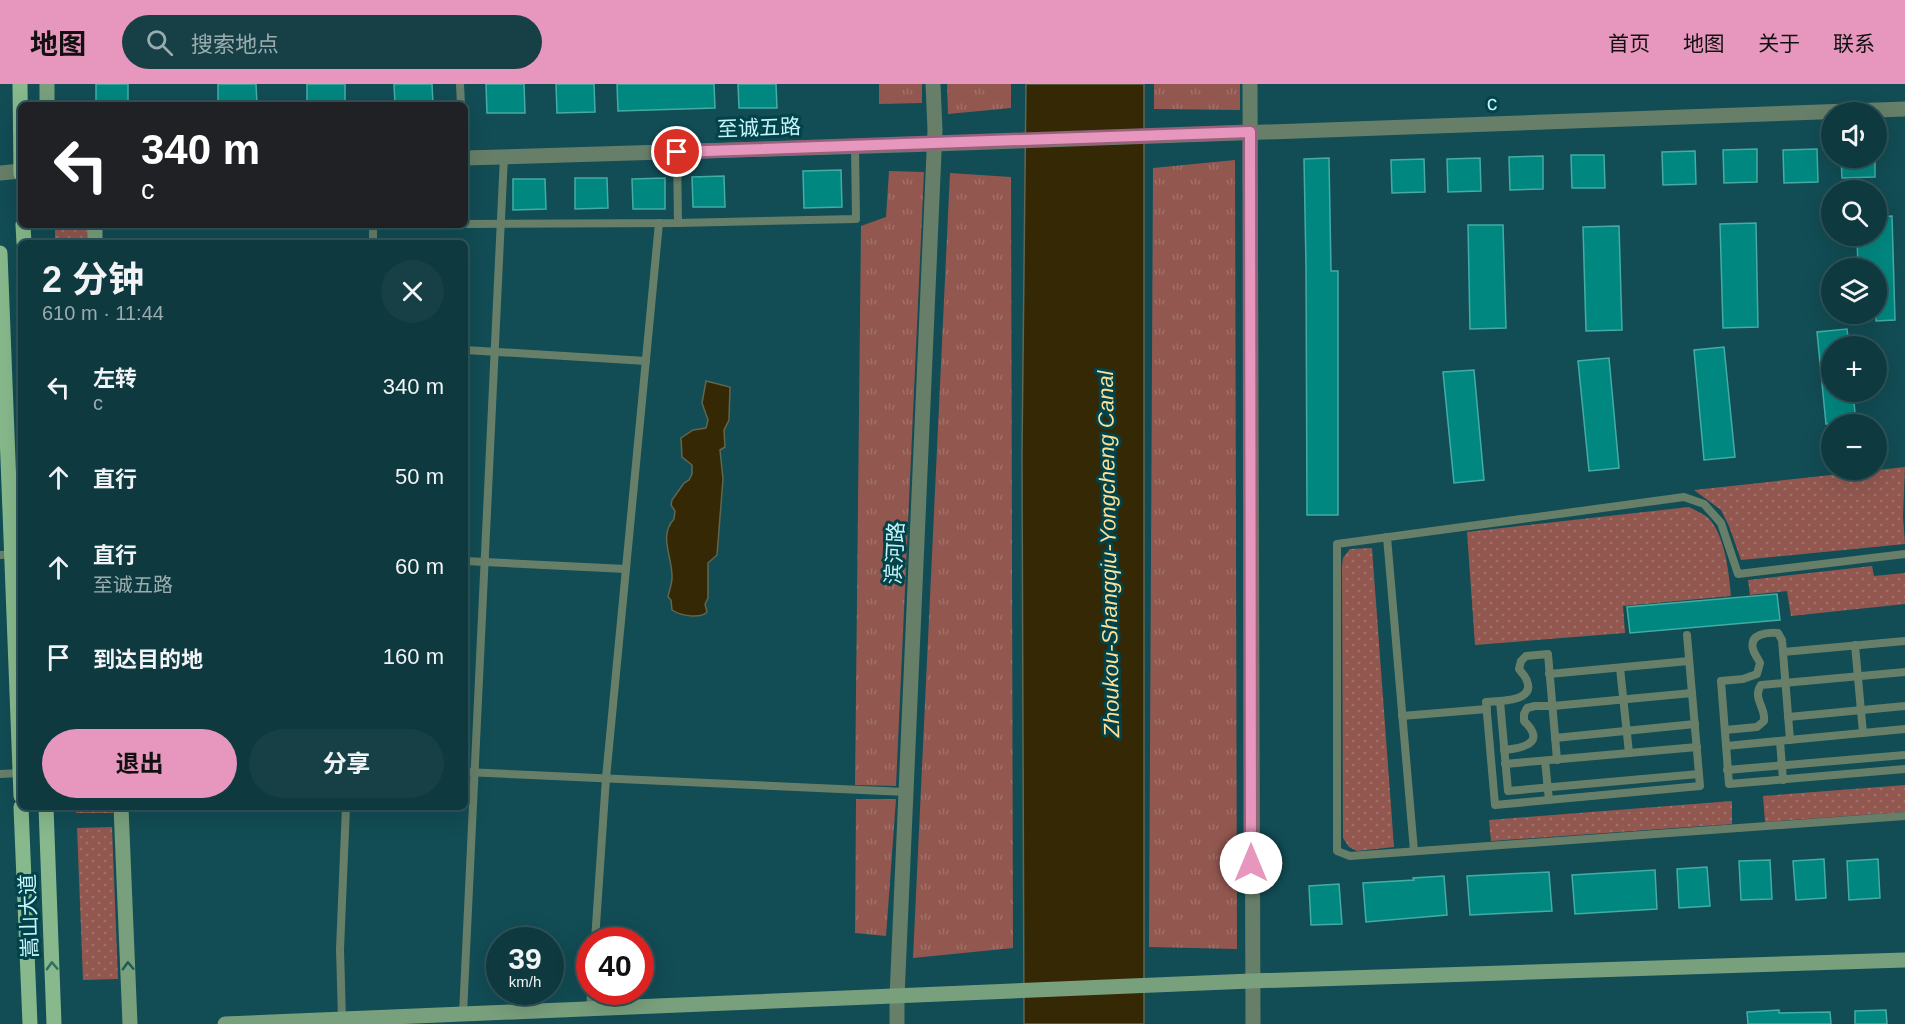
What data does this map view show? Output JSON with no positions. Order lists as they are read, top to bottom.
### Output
{
  "streets": {
    "main road": ["嵩山大道"],
    "street": ["c", "至诚五路", "滨河路"]
  },
  "crossings": [
    ["c", "至诚五路"],
    ["至诚五路", "滨河路"]
  ],
  "water": ["Zhoukou-Shangqiu-Yongcheng Canal"],
  "page": {
    "header": "地图",
    "search": "搜索地点",
    "nav": [
      "首页",
      "地图",
      "关于",
      "联系"
    ],
    "map_buttons": ["+", "−"],
    "turn": ["340 m", "c"],
    "heading": ["2 分钟", "610 m · 11:44"],
    "list": [
      {
        "name": "左转",
        "note": "c",
        "value": "340 m"
      },
      {
        "name": "直行",
        "value": "50 m"
      },
      {
        "name": "直行",
        "note": "至诚五路",
        "value": "60 m"
      },
      {
        "name": "到达目的地",
        "value": "160 m"
      }
    ],
    "buttons": ["退出", "分享"],
    "speed": "39 km/h",
    "limit": "40"
  }
}
